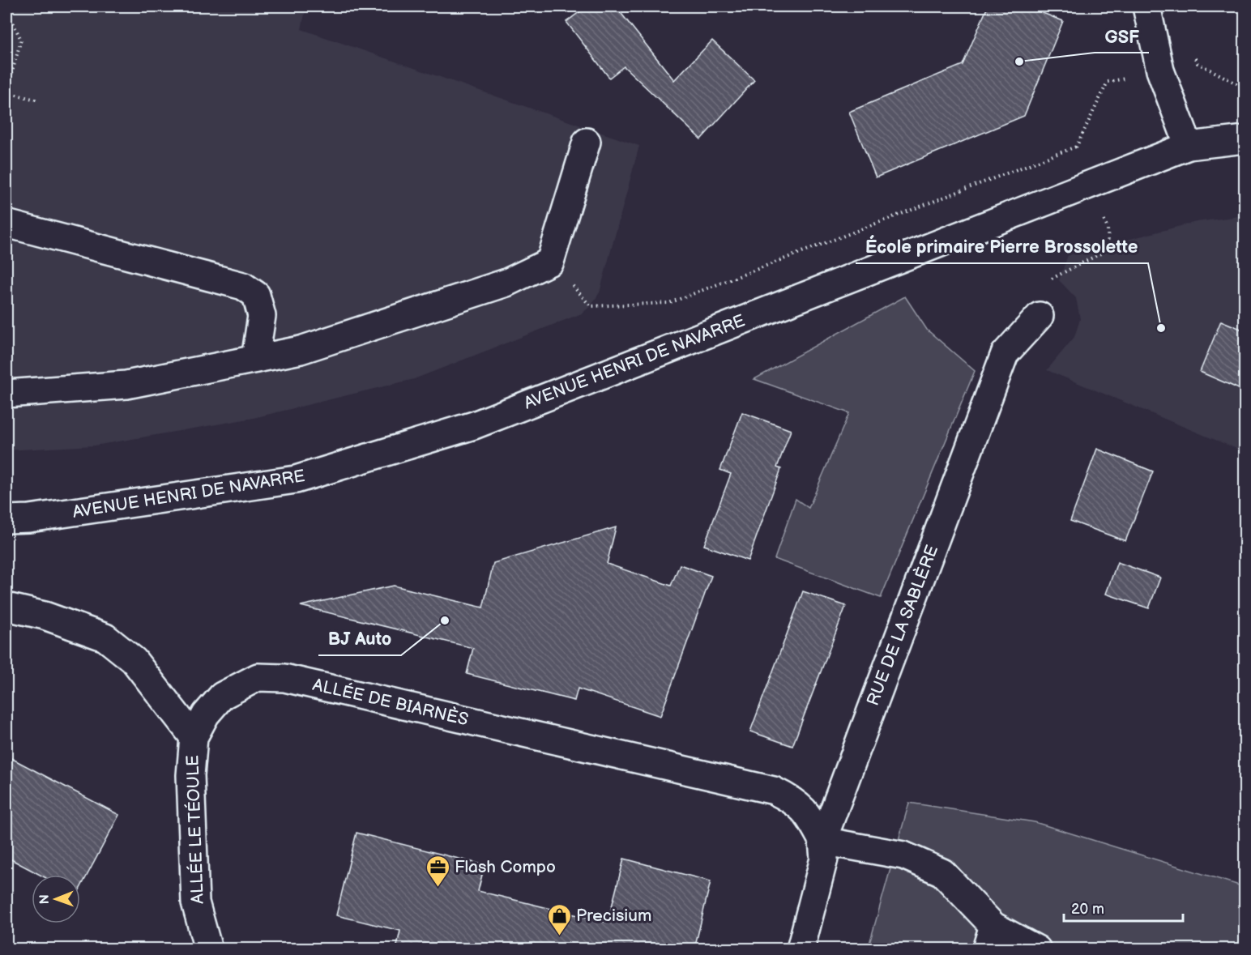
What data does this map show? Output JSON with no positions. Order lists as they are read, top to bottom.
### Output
{
  "streets": {
    "street": [
      "AVENUE HENRI DE NAVARRE",
      "RUE DE LA SABLÈRE",
      "ALLÉE DE BIARNÈS",
      "ALLÉE LE TÉOULE"
    ]
  },
  "crossings": [
    ["RUE DE LA SABLÈRE", "ALLÉE DE BIARNÈS"],
    ["ALLÉE DE BIARNÈS", "ALLÉE LE TÉOULE"]
  ],
  "places": {
    "other": ["GSF", "École primaire Pierre Brossolette", "BJ Auto"],
    "office": ["Flash Compo"],
    "shop": ["Precisium"]
  },
  "scale_bar": "20 m",
  "north": "left"
}
